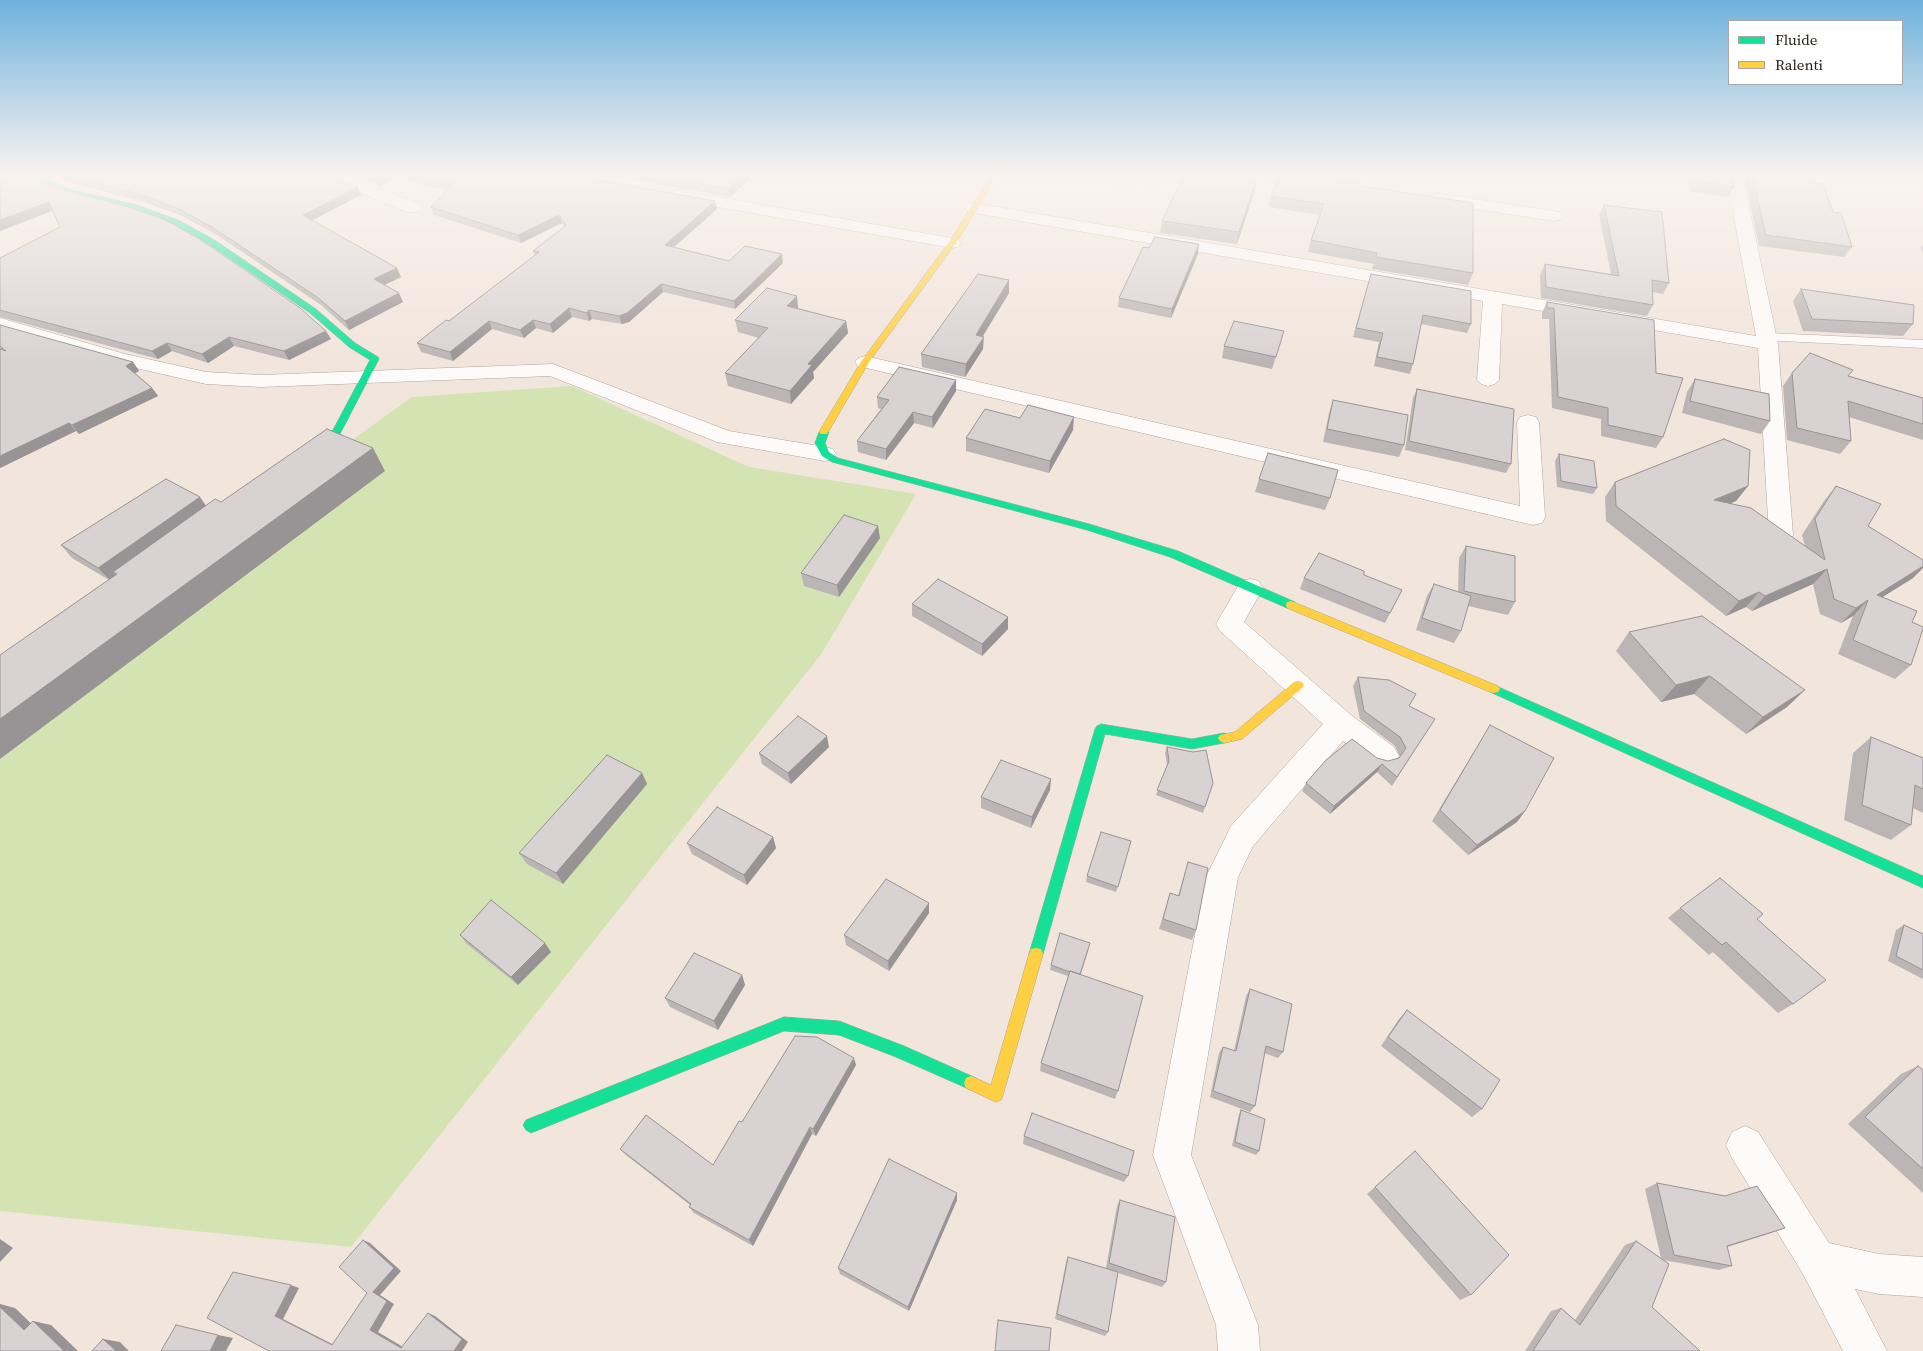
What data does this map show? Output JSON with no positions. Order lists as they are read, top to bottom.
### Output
{
  "legend": ["Fluide", "Ralenti"]
}
